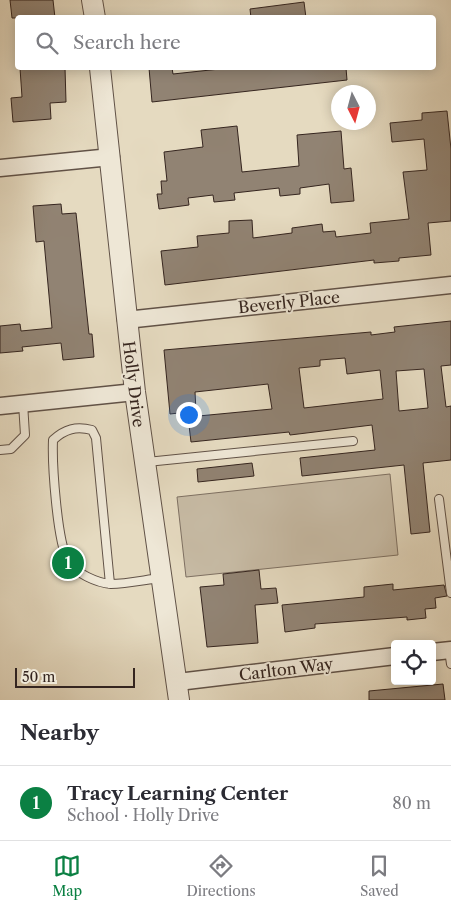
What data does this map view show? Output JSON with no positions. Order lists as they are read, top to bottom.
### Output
{
  "streets": {
    "street": ["Beverly Place", "Holly Drive", "Carlton Way"]
  },
  "crossings": [
    ["Beverly Place", "Holly Drive"],
    ["Holly Drive", "Carlton Way"]
  ],
  "scale_bar": "50 m",
  "north": "bottom",
  "page": {
    "search": "Search here",
    "pins": "1",
    "scale": "50 m",
    "heading": "Nearby",
    "list": [
      {
        "mark": "1",
        "name": "Tracy Learning Center",
        "note": "School · Holly Drive",
        "value": "80 m"
      }
    ],
    "nav": ["Map", "Directions", "Saved"]
  }
}
